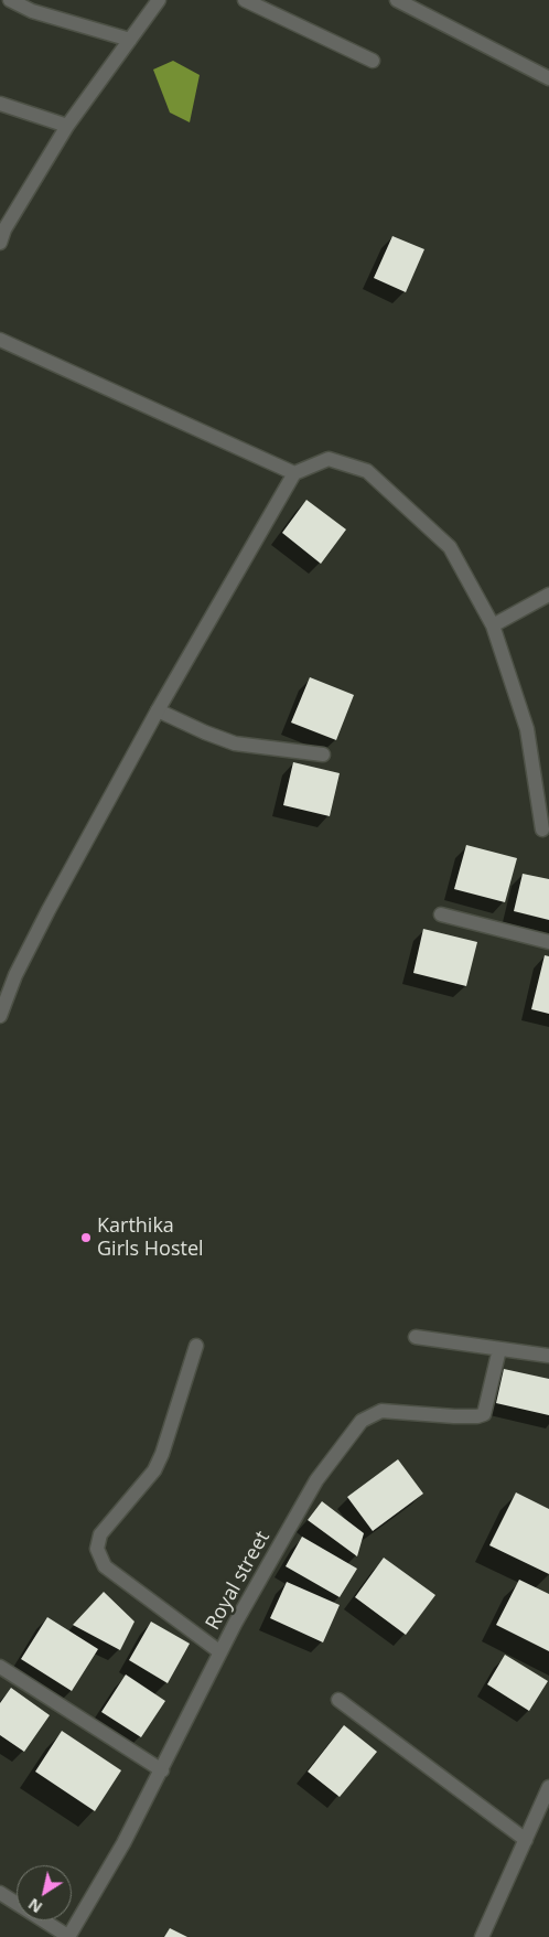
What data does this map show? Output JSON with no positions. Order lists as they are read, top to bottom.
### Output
{
  "streets": {
    "street": ["Royal street"]
  },
  "places": ["Karthika Girls Hostel"],
  "north": "bottom left"
}
